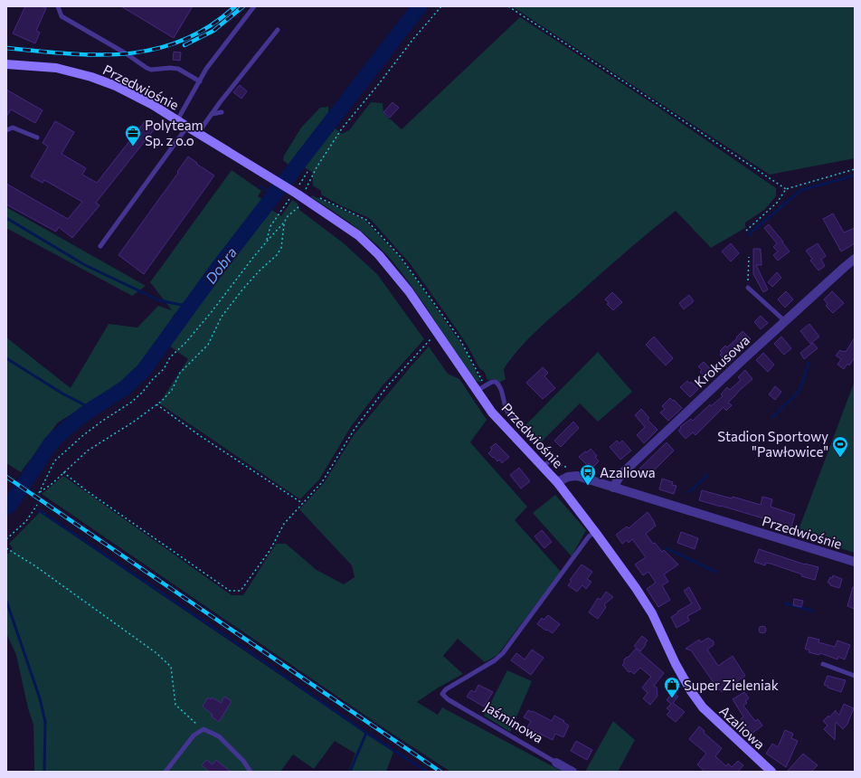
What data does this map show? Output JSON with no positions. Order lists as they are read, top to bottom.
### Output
{
  "streets": {
    "street": [
      "Przedwiośnie",
      "Krokusowa",
      "Jaśminowa",
      "Azaliowa"
    ]
  },
  "crossings": [
    ["Przedwiośnie", "Krokusowa"],
    ["Przedwiośnie", "Azaliowa"],
    ["Jaśminowa", "Azaliowa"]
  ],
  "water": ["Dobra"],
  "places": {
    "office": ["Polyteam Sp. z o.o"],
    "sports": ["Stadion Sportowy \"Pawłowice\""],
    "bus stop": ["Azaliowa"],
    "shop": ["Super Zieleniak"]
  }
}
